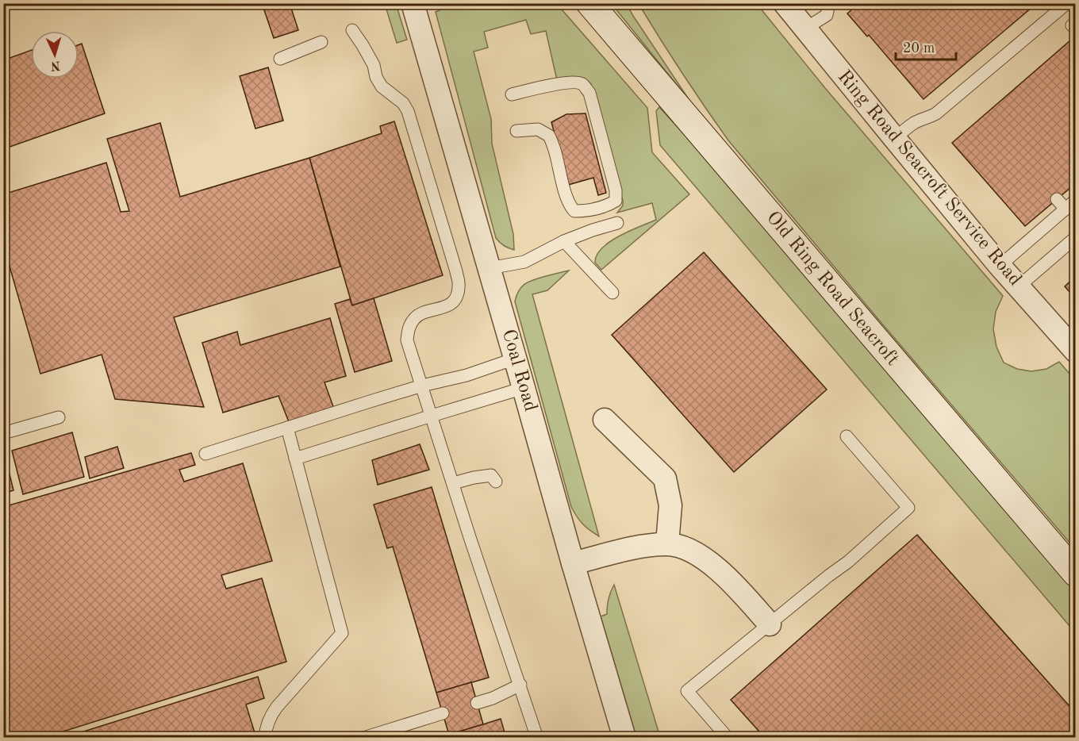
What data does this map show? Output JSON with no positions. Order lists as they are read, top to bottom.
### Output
{
  "streets": {
    "main road": ["Old Ring Road Seacroft"],
    "street": ["Ring Road Seacroft Service Road", "Coal Road"]
  },
  "scale_bar": "20 m",
  "north": "bottom"
}
